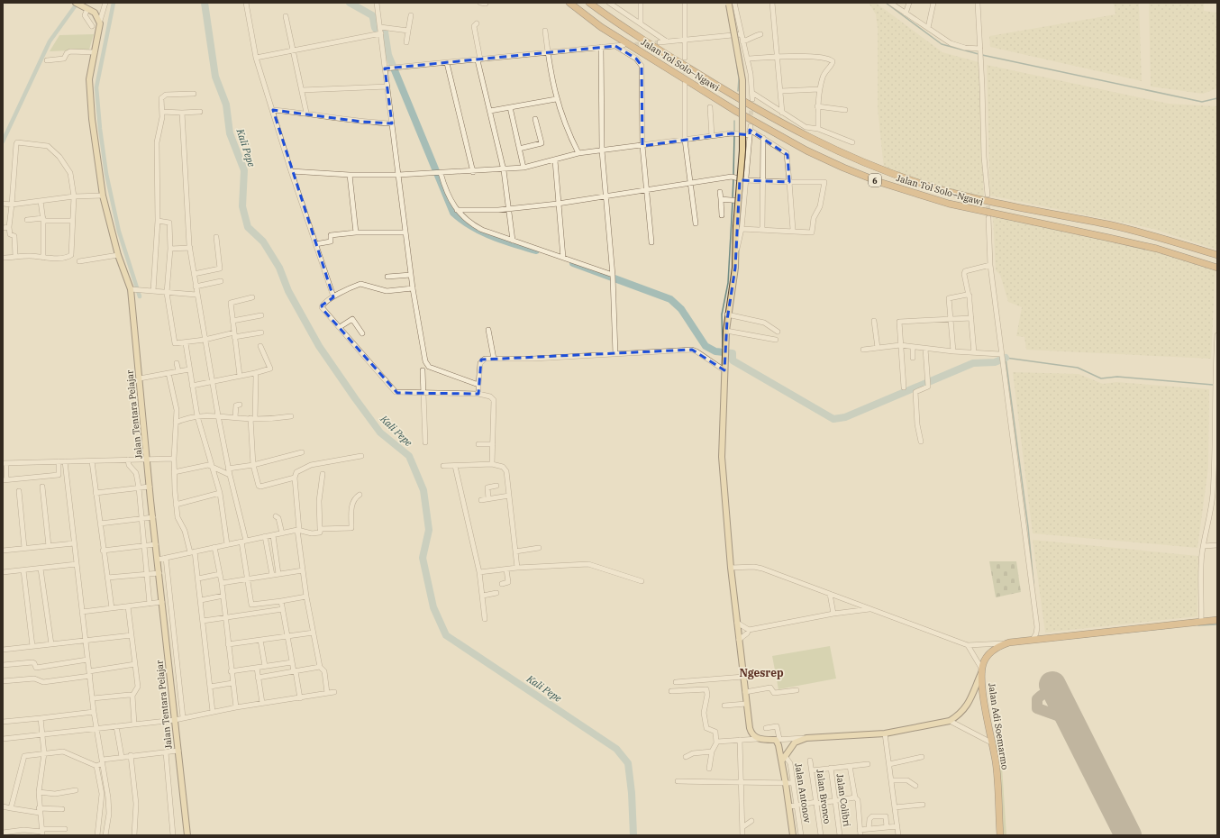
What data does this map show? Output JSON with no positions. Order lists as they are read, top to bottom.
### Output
{
  "streets": {
    "highway": ["Jalan Tol Solo–Ngawi", "6", "Jalan Adi Soemarmo"],
    "main road": ["Jalan Tentara Pelajar"],
    "street": ["Jalan Antonov", "Jalan Bronco", "Jalan Colibri"]
  },
  "districts": ["Ngesrep"],
  "water": ["Kali Pepe"]
}
